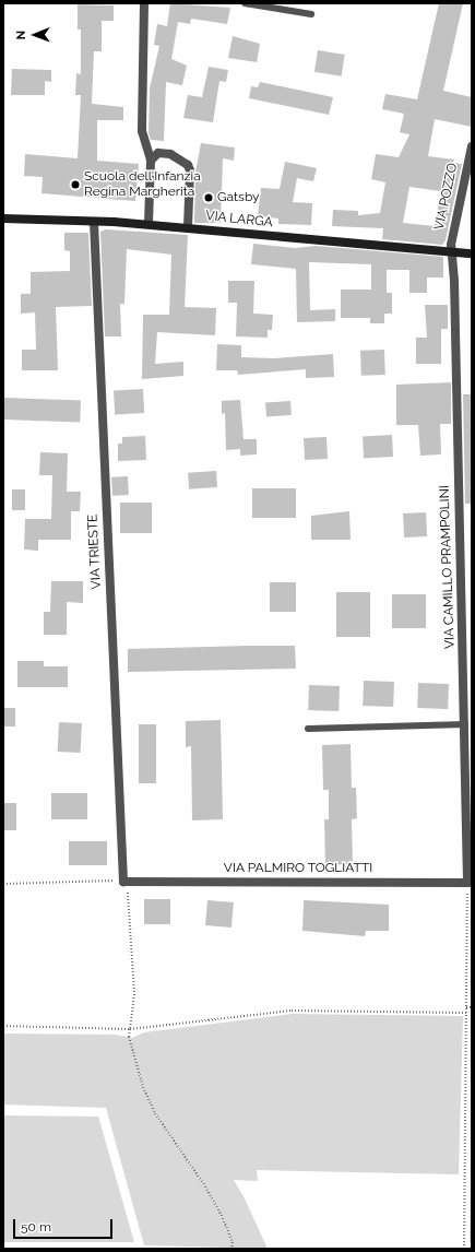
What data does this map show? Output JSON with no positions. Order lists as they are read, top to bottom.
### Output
{
  "streets": {
    "street": [
      "VIA POZZO",
      "VIA LARGA",
      "VIA TRIESTE",
      "VIA CAMILLO PRAMPOLINI",
      "VIA PALMIRO TOGLIATTI"
    ]
  },
  "crossings": [
    ["VIA POZZO", "VIA LARGA"],
    ["VIA POZZO", "VIA CAMILLO PRAMPOLINI"],
    ["VIA LARGA", "VIA TRIESTE"],
    ["VIA LARGA", "VIA CAMILLO PRAMPOLINI"],
    ["VIA TRIESTE", "VIA PALMIRO TOGLIATTI"],
    ["VIA CAMILLO PRAMPOLINI", "VIA PALMIRO TOGLIATTI"]
  ],
  "places": ["Scuola dell'Infanzia Regina Margherita", "Gatsby"],
  "scale_bar": "50 m",
  "north": "left"
}
